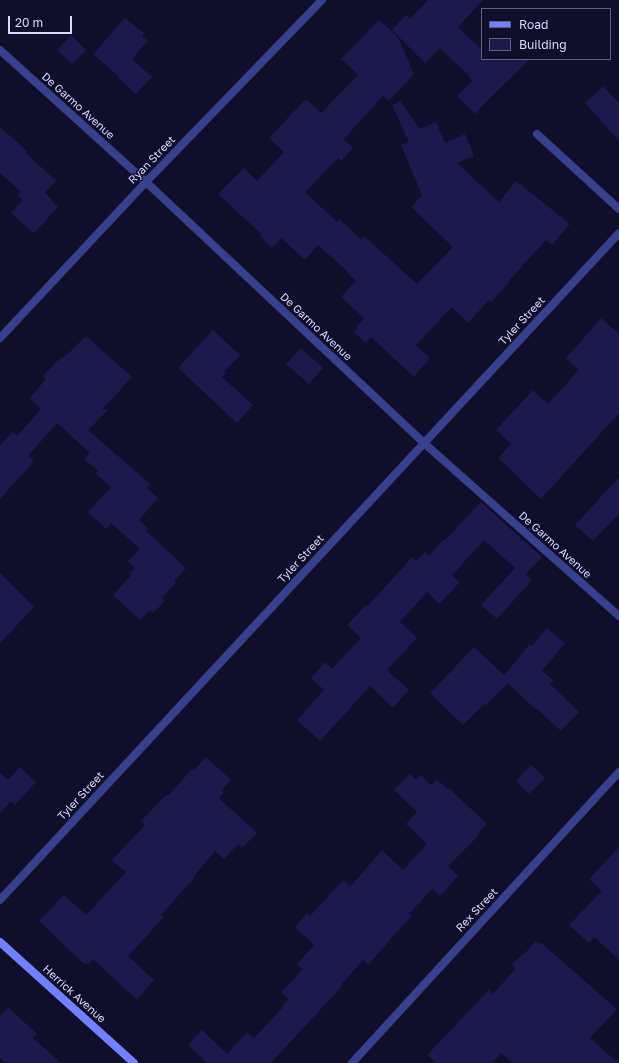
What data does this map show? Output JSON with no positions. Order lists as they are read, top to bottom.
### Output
{
  "streets": {
    "street": [
      "De Garmo Avenue",
      "Ryan Street",
      "Tyler Street",
      "Rex Street",
      "Herrick Avenue"
    ]
  },
  "crossings": [
    ["De Garmo Avenue", "Ryan Street"],
    ["De Garmo Avenue", "Tyler Street"]
  ],
  "legend": ["Road", "Building"],
  "scale_bar": "20 m"
}
